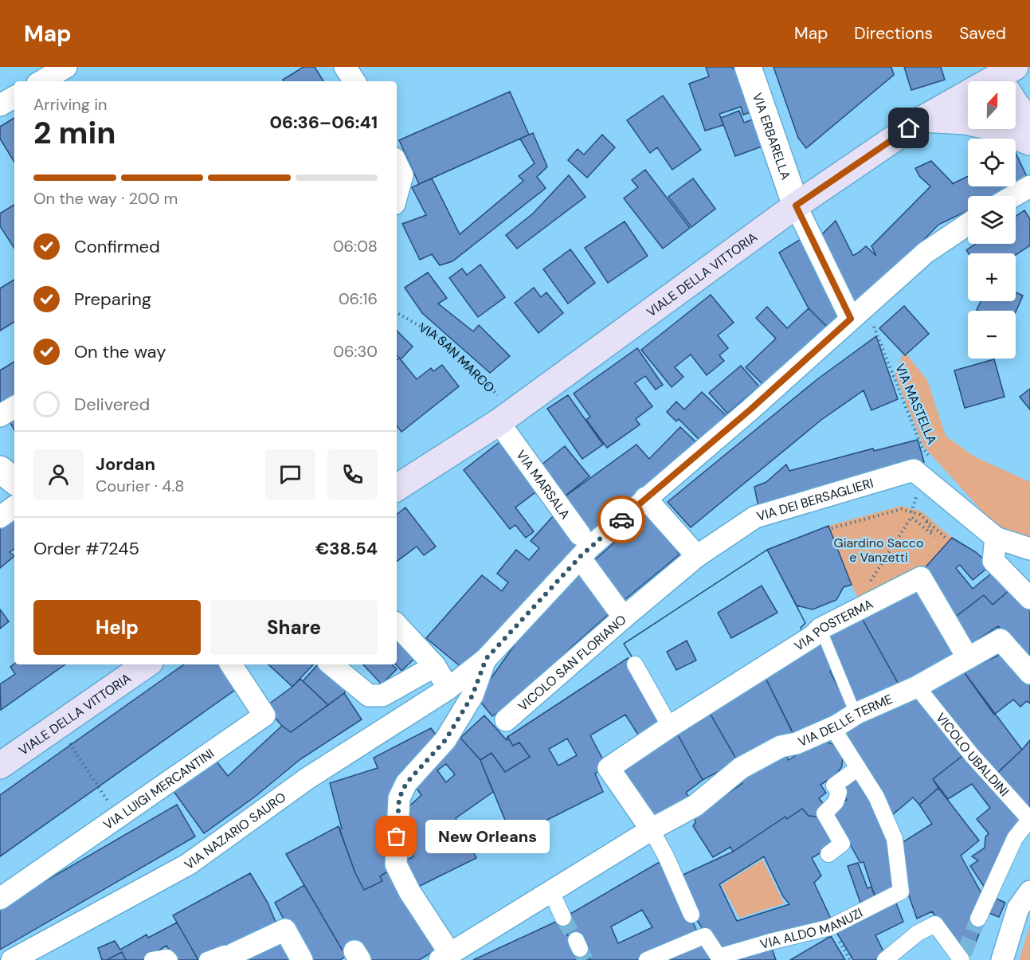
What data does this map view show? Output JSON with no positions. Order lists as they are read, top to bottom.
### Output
{
  "streets": {
    "main road": ["VIALE DELLA VITTORIA"],
    "street": [
      "VIA ERBARELLA",
      "VIA MARSALA",
      "VIA DEI BERSAGLIERI",
      "VIA POSTERMA",
      "VICOLO SAN FLORIANO",
      "VIA DELLE TERME",
      "VICOLO UBALDINI",
      "VIA LUIGI MERCANTINI",
      "VIA NAZARIO SAURO",
      "VIA ALDO MANUZI"
    ],
    "path": ["VIA SAN MARCO", "VIA MASTELLA"]
  },
  "crossings": [
    ["VIA ERBARELLA", "VIALE DELLA VITTORIA"],
    ["VIALE DELLA VITTORIA", "VIA SAN MARCO"],
    ["VIALE DELLA VITTORIA", "VIA MARSALA"],
    ["VIA SAN MARCO", "VIA MARSALA"],
    ["VIA MARSALA", "VICOLO SAN FLORIANO"],
    ["VIA POSTERMA", "VIA DELLE TERME"],
    ["VIA DELLE TERME", "VICOLO UBALDINI"]
  ],
  "parks": ["Giardino Sacco e Vanzetti"],
  "places": ["New Orleans"],
  "north": "top",
  "page": {
    "header": "Map",
    "nav": ["Map", "Directions", "Saved"],
    "map_buttons": ["+", "−"],
    "heading": ["2 min", "Arriving in", "06:36–06:41"],
    "panel": [
      "Jordan",
      "Courier · 4.8",
      "Order #7245",
      "€38.54"
    ],
    "bar": "On the way · 200 m",
    "list": [
      ["Confirmed", "06:08"],
      ["Preparing", "06:16"],
      ["On the way", "06:30"],
      "Delivered"
    ],
    "buttons": ["Help", "Share"],
    "bubble": "New Orleans"
  }
}
